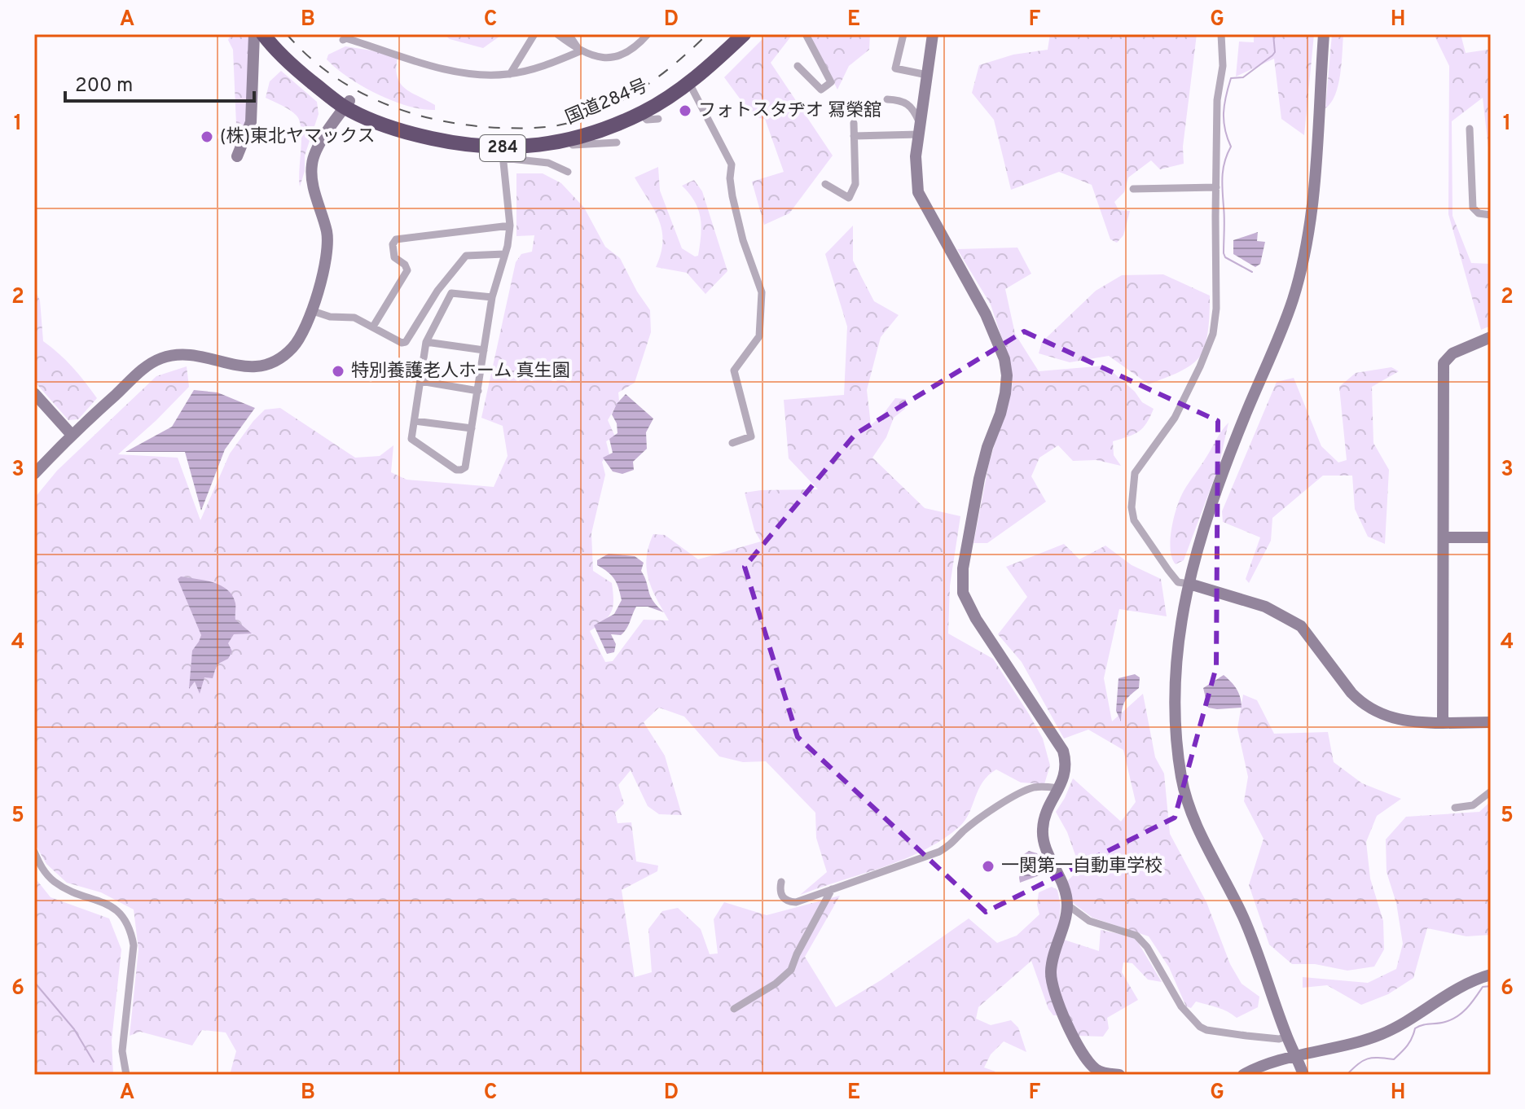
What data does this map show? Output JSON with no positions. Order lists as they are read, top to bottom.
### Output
{
  "streets": {
    "highway": ["国道284号", "284"]
  },
  "places": [
    "フォトスタヂオ 冩榮舘",
    "(株)東北ヤマックス",
    "特別養護老人ホーム 真生園",
    "一関第一自動車学校"
  ],
  "scale_bar": "200 m",
  "grid": {
    "columns": [
      "A",
      "B",
      "C",
      "D",
      "E",
      "F",
      "G",
      "H"
    ],
    "rows": [
      "1",
      "2",
      "3",
      "4",
      "5",
      "6"
    ]
  }
}
